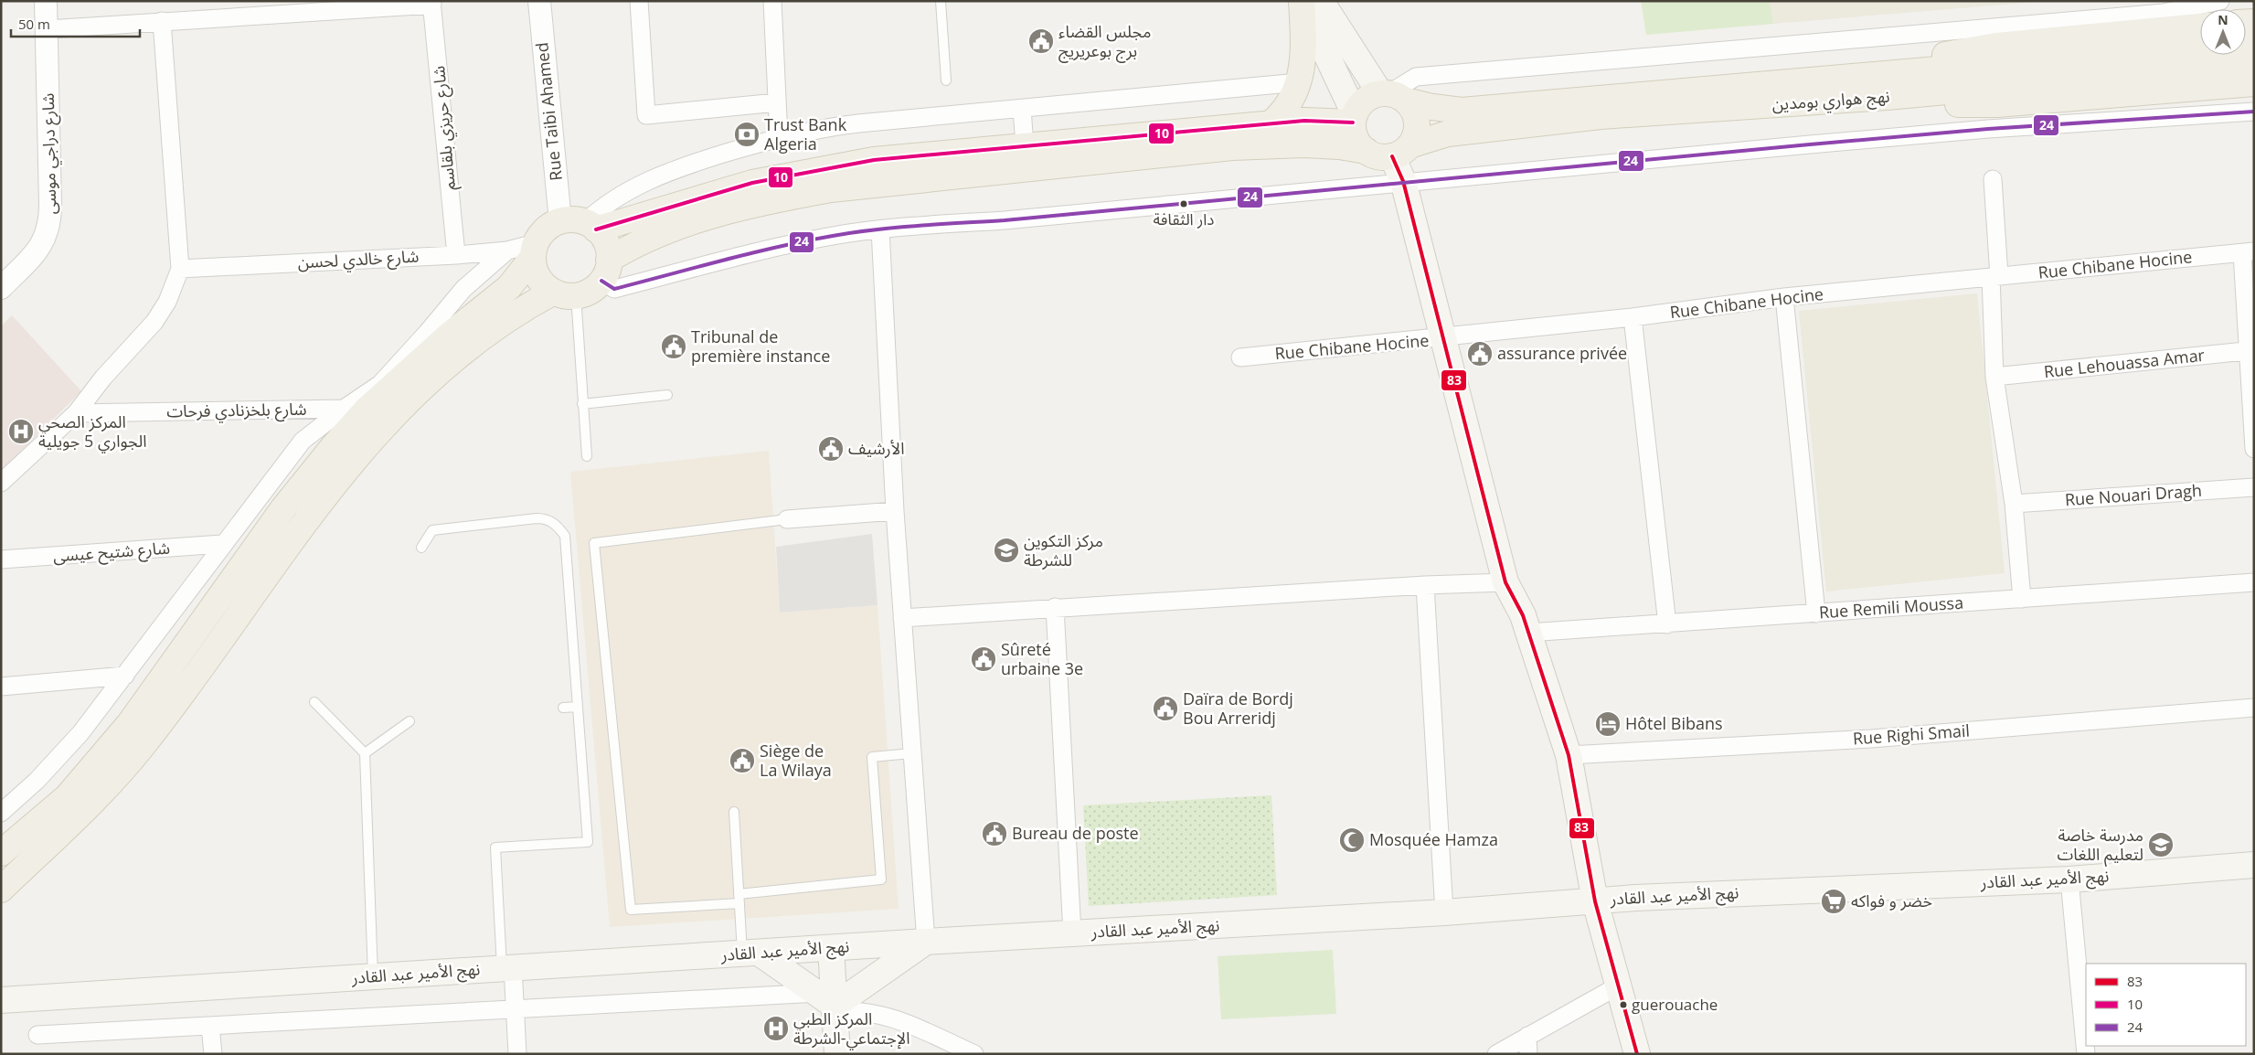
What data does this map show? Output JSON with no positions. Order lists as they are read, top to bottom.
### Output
{
  "streets": {
    "main road": ["نهج هواري بومدين", "نهج الأمير عبد القادر"],
    "street": [
      "Rue Taibi Ahamed",
      "شارع حريزي بلقاسم",
      "شارع دراجي موسى",
      "شارع خالدي لحسن",
      "Rue Chibane Hocine",
      "Rue Lehouassa Amar",
      "شارع بلخزنادي فرحات",
      "Rue Nouari Dragh",
      "شارع شتيح عيسى",
      "Rue Remili Moussa",
      "Rue Righi Smail"
    ]
  },
  "crossings": [
    ["Rue Taibi Ahamed", "شارع خالدي لحسن"],
    ["شارع حريزي بلقاسم", "شارع خالدي لحسن"]
  ],
  "places": {
    "public building": [
      "مجلس القضاء برج بوعريريج",
      "Tribunal de première instance",
      "assurance privée",
      "الأرشيف",
      "Sûreté urbaine 3e",
      "Daïra de Bordj Bou Arreridj",
      "Siège de La Wilaya",
      "Bureau de poste"
    ],
    "bank": ["Trust Bank Algeria"],
    "other": ["دار الثقافة", "guerouache"],
    "hospital": ["المركز الصحي الجواري 5 جويلية", "المركز الطبي الإجتماعي-الشرطة"],
    "school or university": ["مركز التكوين للشرطة", "مدرسة خاصة لتعليم اللغات"],
    "hotel": ["Hôtel Bibans"],
    "mosque": ["Mosquée Hamza"],
    "supermarket": ["خضر و فواكه"]
  },
  "lines": ["transit line 24", "transit line 10", "transit line 83"],
  "legend": ["83", "10", "24"],
  "scale_bar": "50 m",
  "north": "top"
}
